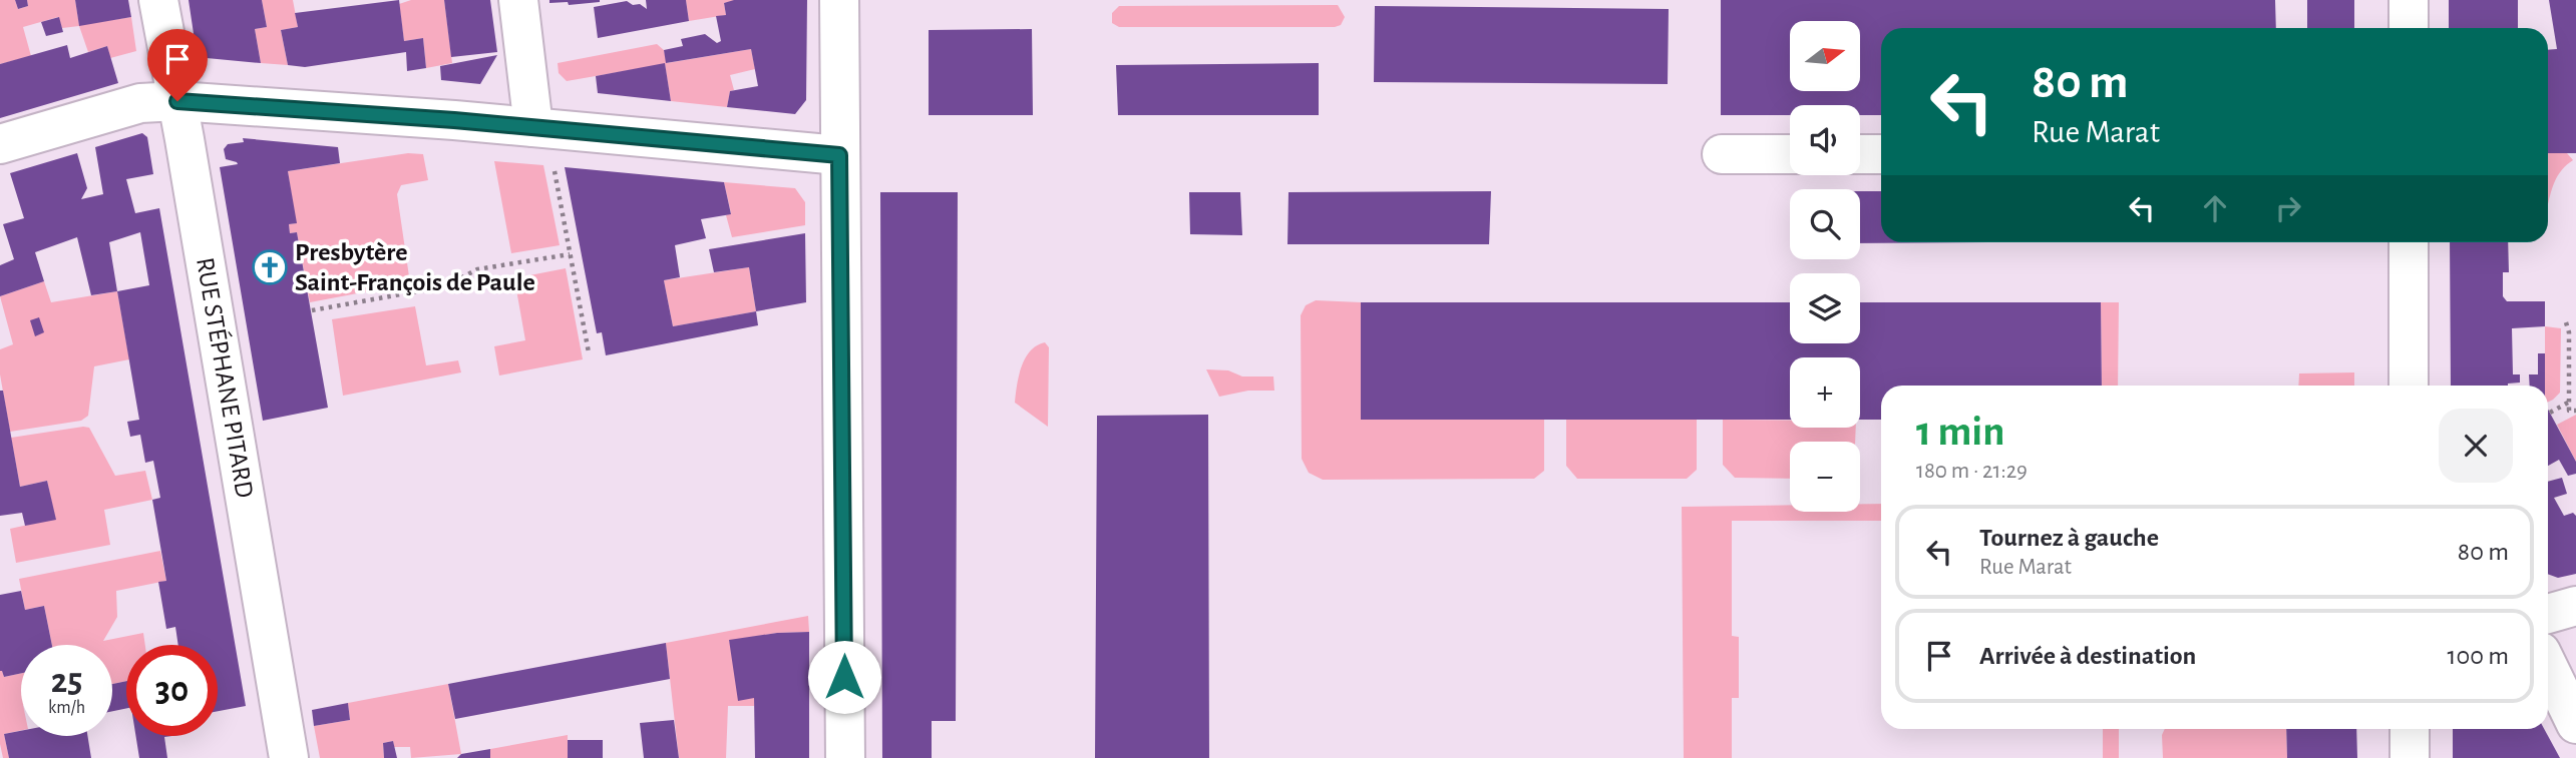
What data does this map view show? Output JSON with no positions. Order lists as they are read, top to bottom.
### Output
{
  "streets": {
    "street": ["RUE STÉPHANE PITARD"]
  },
  "places": {
    "church": ["Presbytère Saint-François de Paule"]
  },
  "north": "right",
  "page": {
    "map_buttons": ["+", "−"],
    "turn": ["80 m", "Rue Marat"],
    "heading": ["1 min", "180 m · 21:29"],
    "list": [
      {
        "name": "Tournez à gauche",
        "note": "Rue Marat",
        "value": "80 m"
      },
      {
        "name": "Arrivée à destination",
        "value": "100 m"
      }
    ],
    "speed": "25 km/h",
    "limit": "30"
  }
}
